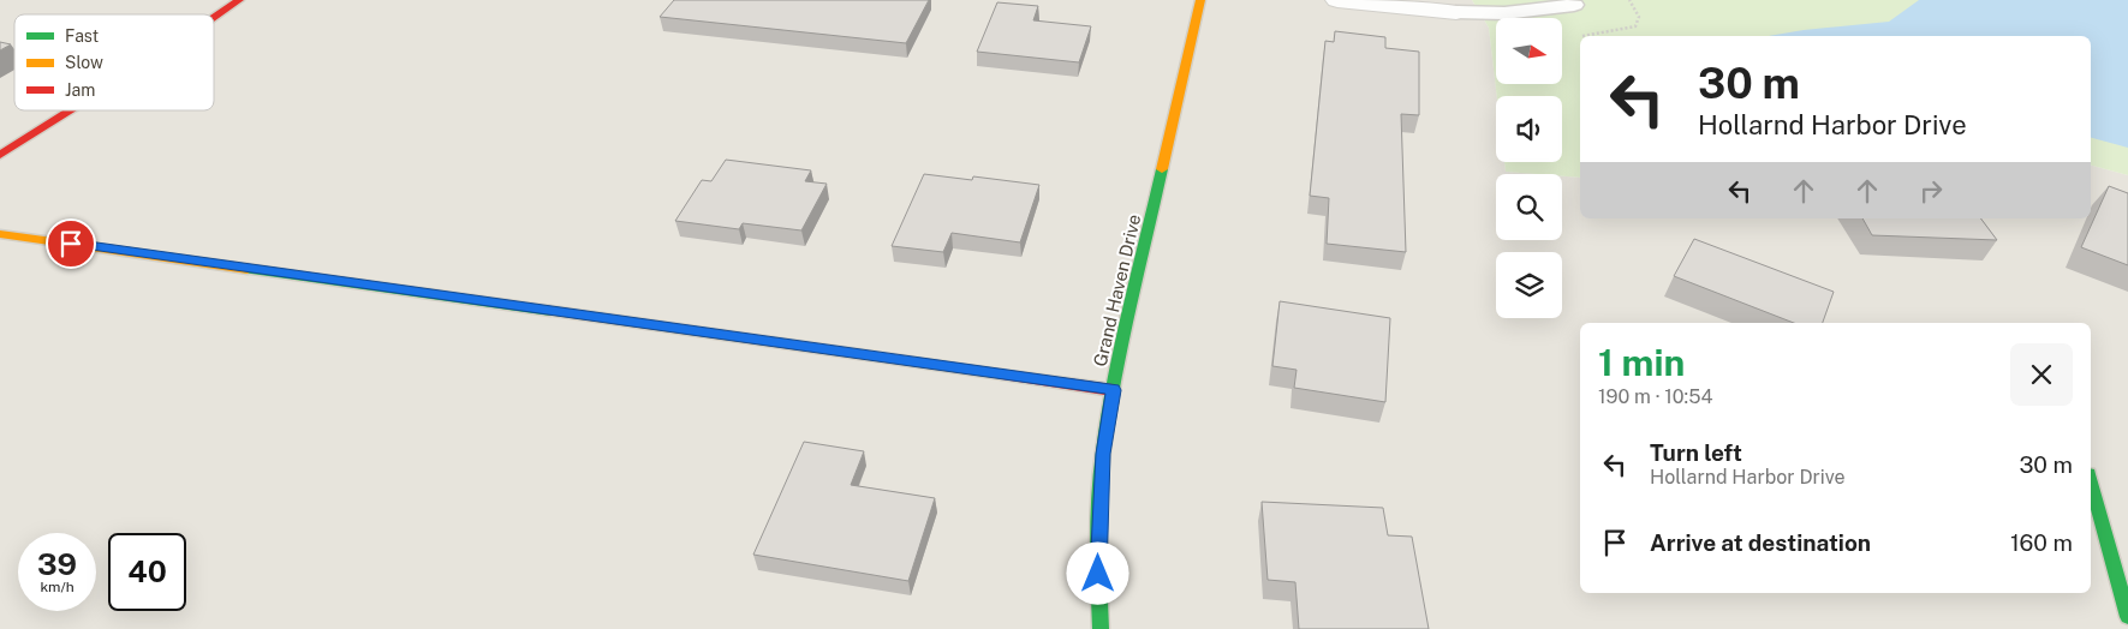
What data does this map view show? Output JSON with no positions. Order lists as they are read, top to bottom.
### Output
{
  "streets": {
    "street": ["Grand Haven Drive"]
  },
  "legend": ["Fast", "Slow", "Jam"],
  "north": "right",
  "page": {
    "turn": ["30 m", "Hollarnd Harbor Drive"],
    "heading": ["1 min", "190 m · 10:54"],
    "list": [
      {
        "name": "Turn left",
        "note": "Hollarnd Harbor Drive",
        "value": "30 m"
      },
      {
        "name": "Arrive at destination",
        "value": "160 m"
      }
    ],
    "speed": "39 km/h",
    "limit": "40"
  }
}
